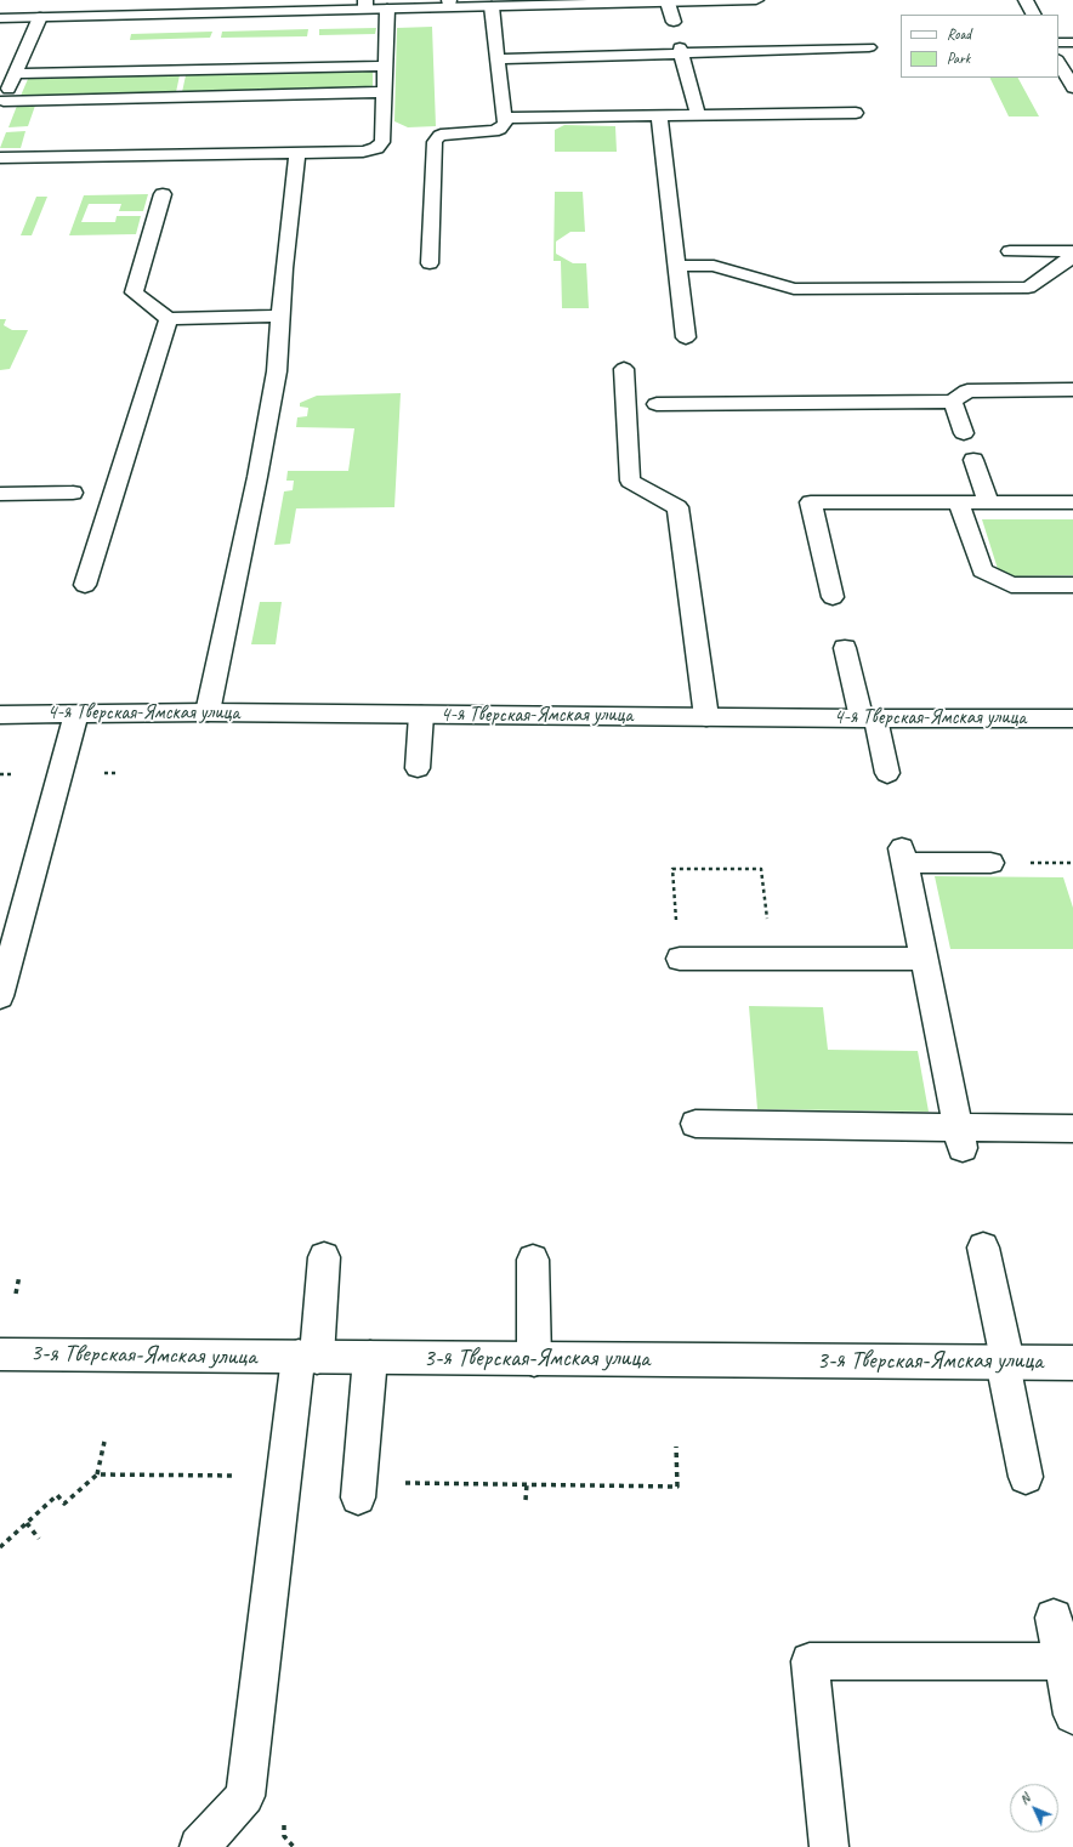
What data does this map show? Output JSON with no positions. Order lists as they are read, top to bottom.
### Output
{
  "streets": {
    "street": ["4-я Тверская-Ямская улица", "3-я Тверская-Ямская улица"]
  },
  "legend": ["Road", "Park"],
  "north": "top left"
}
